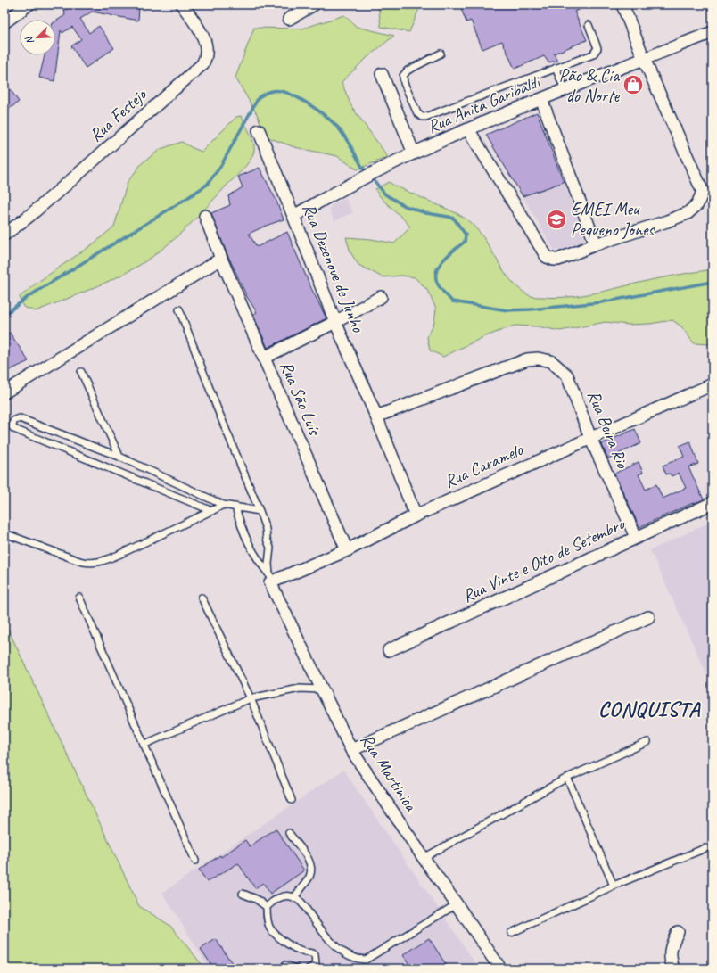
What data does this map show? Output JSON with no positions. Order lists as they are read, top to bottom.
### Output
{
  "streets": {
    "street": [
      "Rua Anita Garibaldi",
      "Rua Festejo",
      "Rua Dezenove de Junho",
      "Rua São Luís",
      "Rua Beira Rio",
      "Rua Caramelo",
      "Rua Vinte e Oito de Setembro",
      "Rua Martinica"
    ]
  },
  "crossings": [
    ["Rua Anita Garibaldi", "Rua Dezenove de Junho"],
    ["Rua Dezenove de Junho", "Rua Beira Rio"],
    ["Rua Dezenove de Junho", "Rua Caramelo"],
    ["Rua São Luís", "Rua Caramelo"],
    ["Rua Beira Rio", "Rua Caramelo"],
    ["Rua Beira Rio", "Rua Vinte e Oito de Setembro"],
    ["Rua Caramelo", "Rua Martinica"]
  ],
  "districts": ["CONQUISTA"],
  "places": {
    "shop": ["Pão & Cia do Norte"],
    "school or university": ["EMEI Meu Pequeno Jones"]
  },
  "north": "bottom left"
}
